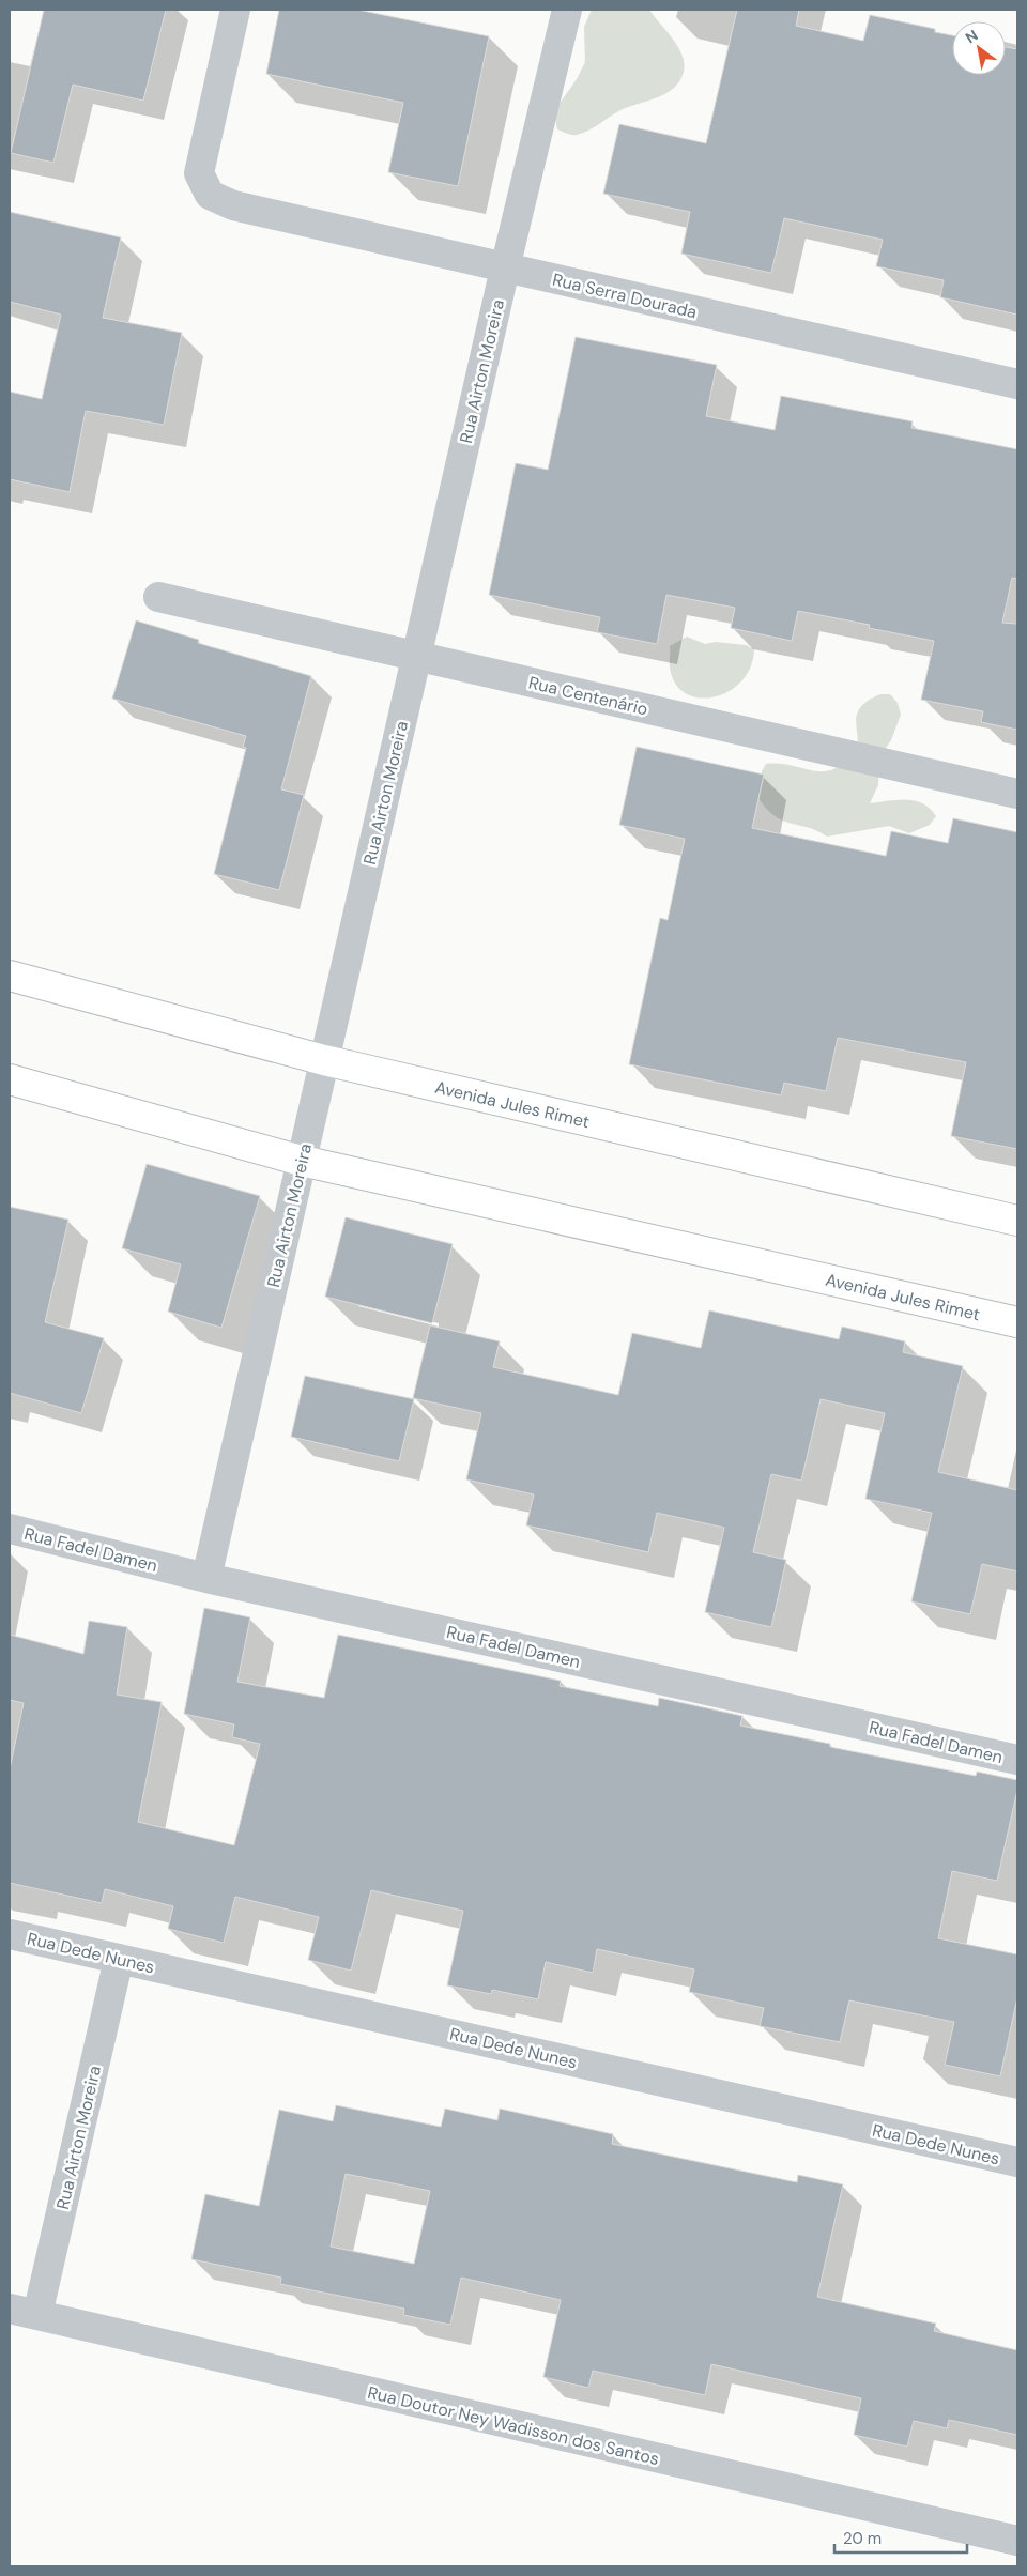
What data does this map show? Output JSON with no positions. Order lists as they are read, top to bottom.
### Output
{
  "streets": {
    "main road": ["Avenida Jules Rimet"],
    "street": [
      "Rua Serra Dourada",
      "Rua Airton Moreira",
      "Rua Centenário",
      "Rua Fadel Damen",
      "Rua Dede Nunes",
      "Rua Doutor Ney Wadisson dos Santos"
    ]
  },
  "crossings": [
    ["Rua Serra Dourada", "Rua Airton Moreira"],
    ["Rua Airton Moreira", "Rua Centenário"],
    ["Rua Airton Moreira", "Avenida Jules Rimet"],
    ["Rua Airton Moreira", "Rua Fadel Damen"],
    ["Rua Airton Moreira", "Rua Dede Nunes"],
    ["Rua Airton Moreira", "Rua Doutor Ney Wadisson dos Santos"]
  ],
  "scale_bar": "20 m",
  "north": "top left"
}
